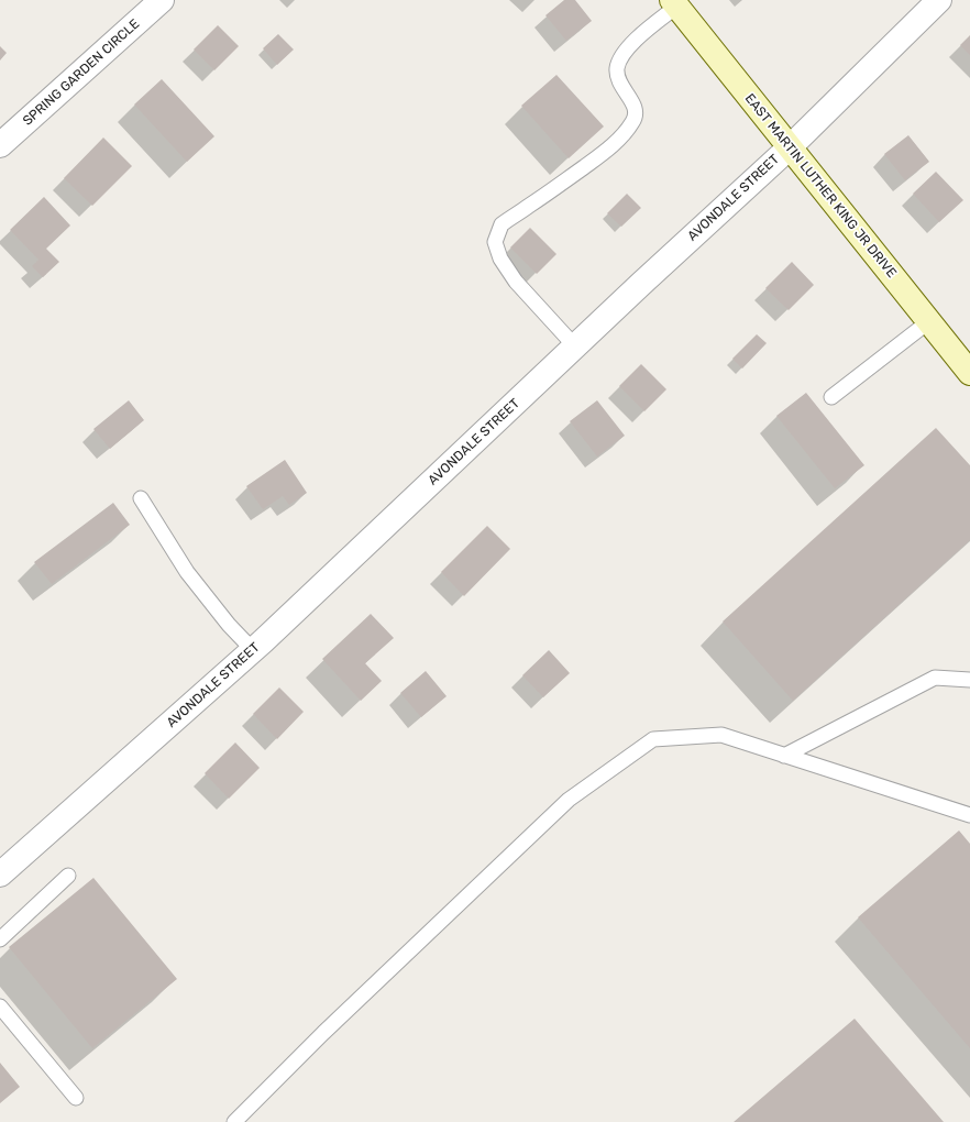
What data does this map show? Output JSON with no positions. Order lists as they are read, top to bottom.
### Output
{
  "streets": {
    "main road": ["EAST MARTIN LUTHER KING JR DRIVE"],
    "street": ["SPRING GARDEN CIRCLE", "AVONDALE STREET"]
  },
  "crossings": [
    ["EAST MARTIN LUTHER KING JR DRIVE", "AVONDALE STREET"]
  ]
}
